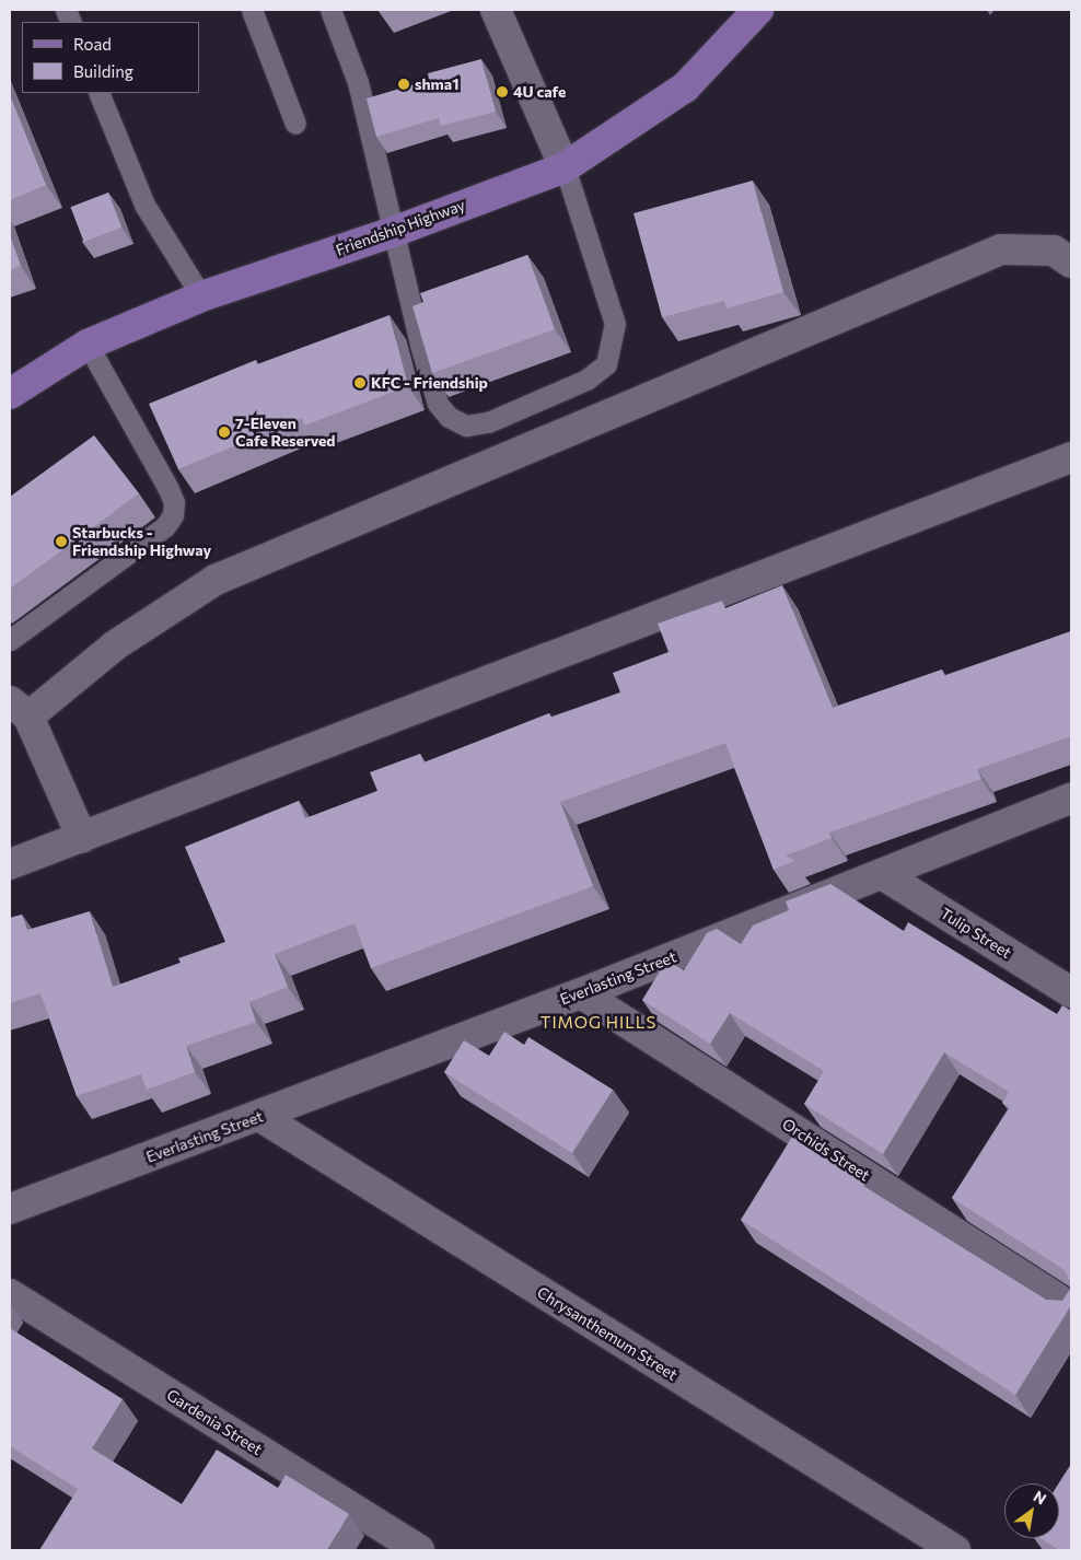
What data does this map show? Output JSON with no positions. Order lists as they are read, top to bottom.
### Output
{
  "streets": {
    "main road": ["Friendship Highway"],
    "street": [
      "Tulip Street",
      "Everlasting Street",
      "Orchids Street",
      "Chrysanthemum Street",
      "Gardenia Street"
    ]
  },
  "crossings": [
    ["Tulip Street", "Everlasting Street"],
    ["Everlasting Street", "Orchids Street"],
    ["Everlasting Street", "Chrysanthemum Street"]
  ],
  "districts": ["TIMOG HILLS"],
  "places": [
    "shma1",
    "4U cafe",
    "KFC - Friendship",
    "7-Eleven Cafe Reserved",
    "Starbucks - Friendship Highway"
  ],
  "legend": ["Road", "Building"],
  "north": "top right"
}
